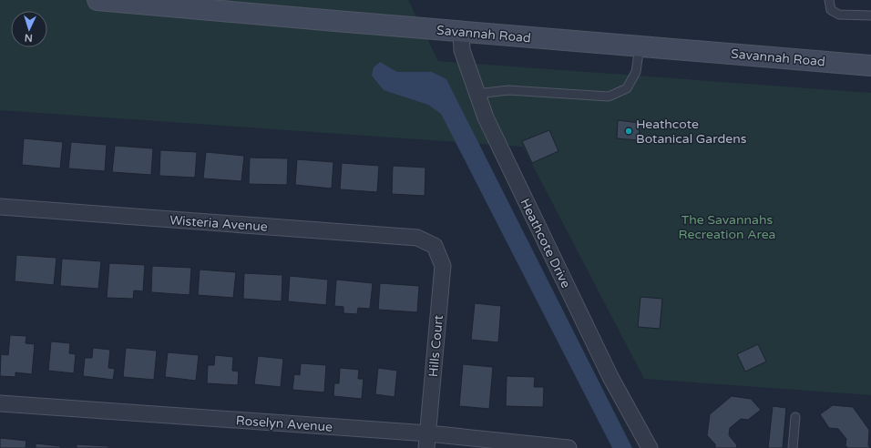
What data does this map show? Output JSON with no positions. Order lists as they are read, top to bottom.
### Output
{
  "streets": {
    "street": [
      "Savannah Road",
      "Wisteria Avenue",
      "Heathcote Drive",
      "Hills Court",
      "Roselyn Avenue"
    ]
  },
  "crossings": [
    ["Savannah Road", "Heathcote Drive"],
    ["Wisteria Avenue", "Hills Court"],
    ["Hills Court", "Roselyn Avenue"]
  ],
  "parks": ["The Savannahs Recreation Area"],
  "places": ["Heathcote Botanical Gardens"],
  "north": "bottom"
}
